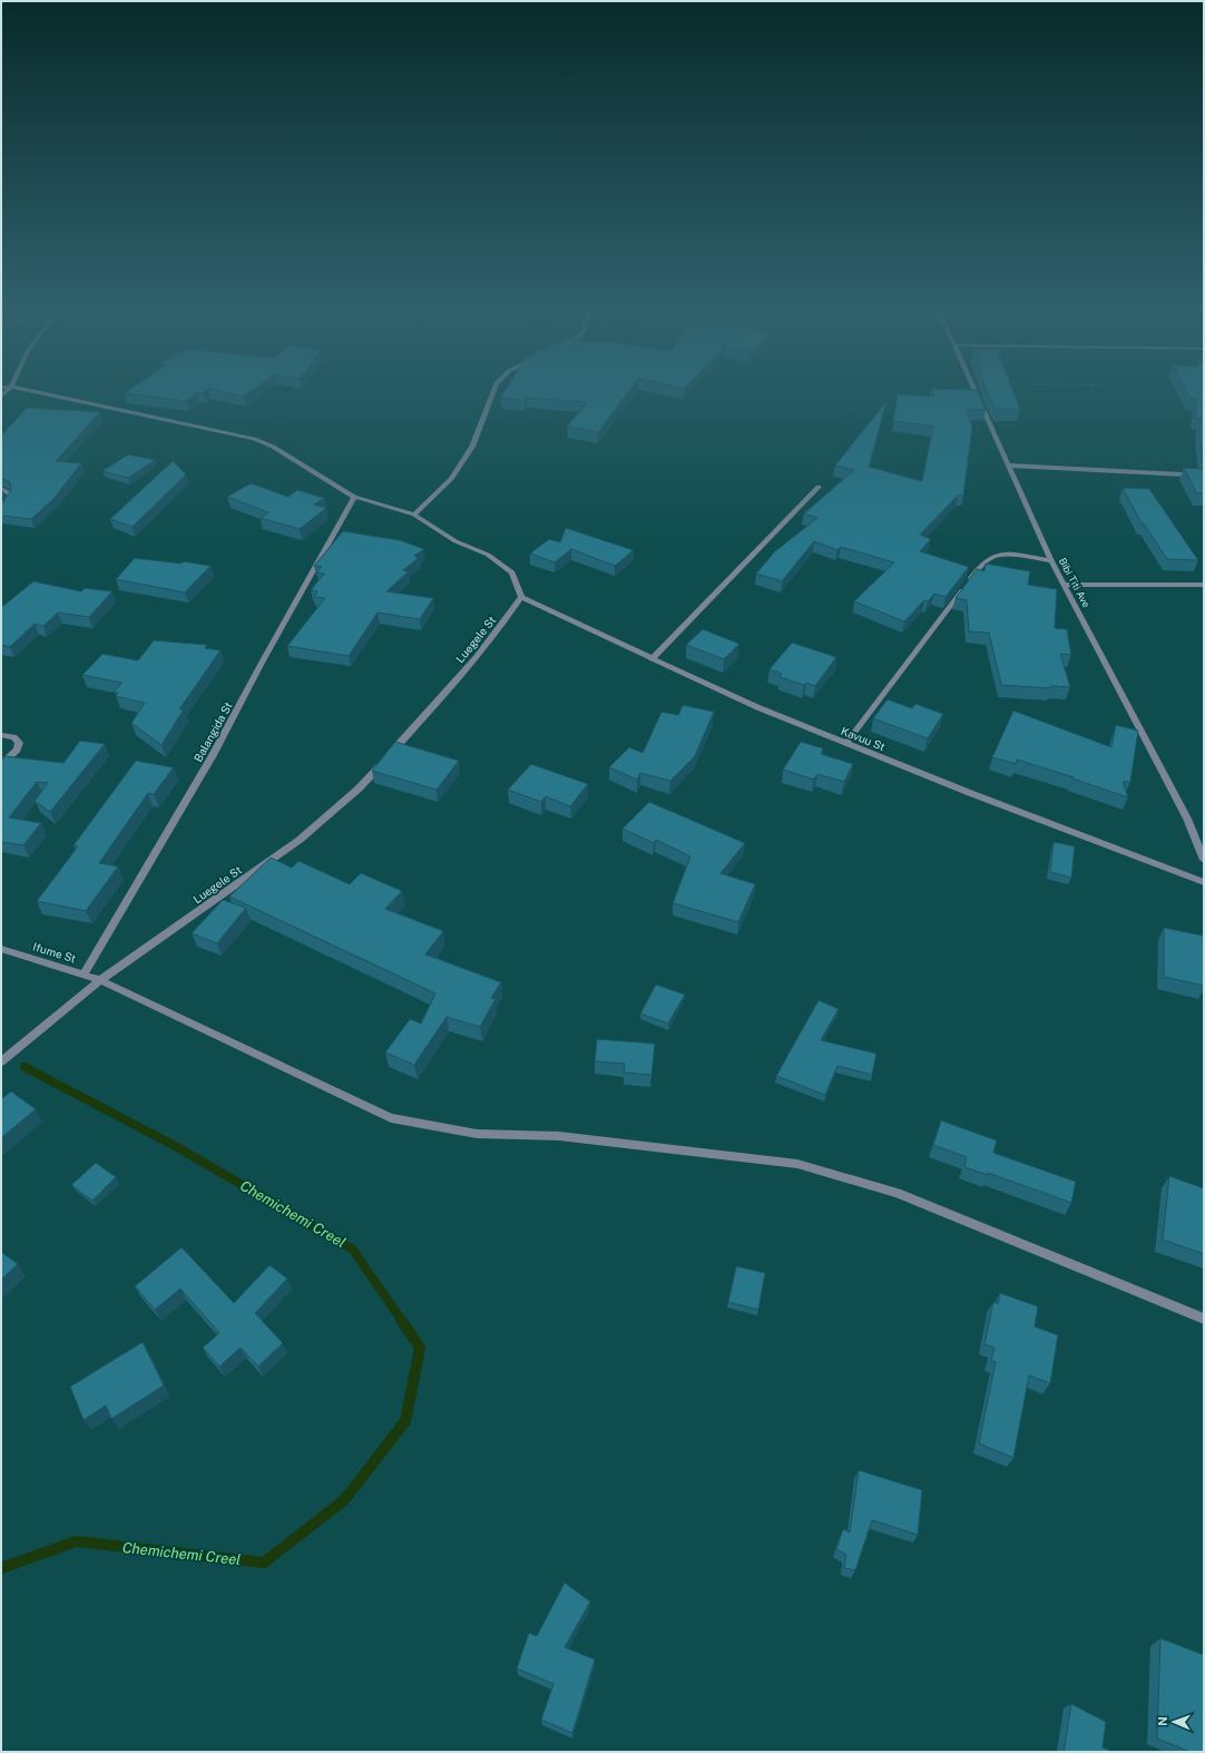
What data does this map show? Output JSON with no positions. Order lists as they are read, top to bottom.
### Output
{
  "streets": {
    "street": [
      "Bibi Titi Ave",
      "Luegele St",
      "Balangida St",
      "Kavuu St",
      "Ifume St"
    ]
  },
  "crossings": [
    ["Luegele St", "Kavuu St"],
    ["Luegele St", "Ifume St"],
    ["Balangida St", "Ifume St"]
  ],
  "water": ["Chemichemi Creel"],
  "north": "left"
}
